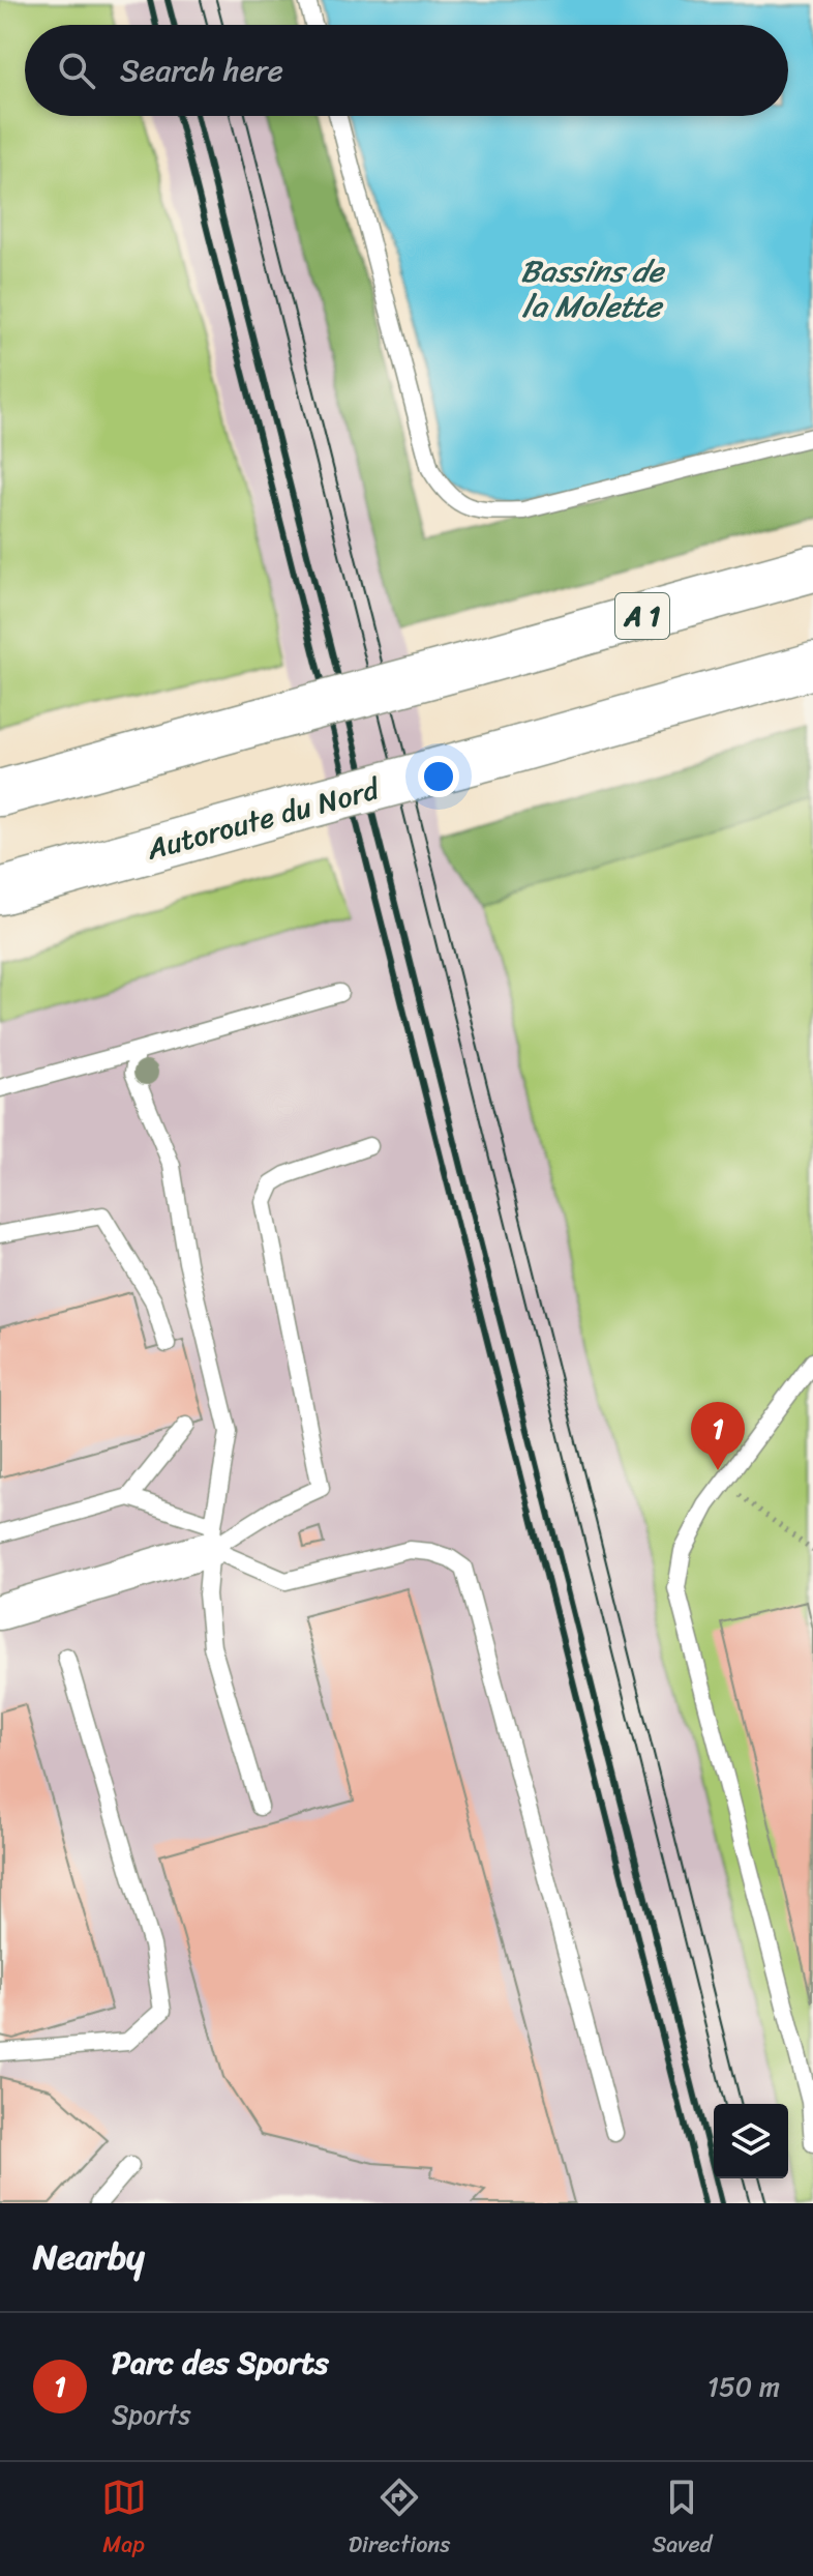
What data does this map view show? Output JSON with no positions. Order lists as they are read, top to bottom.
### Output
{
  "streets": {
    "highway": ["A 1", "Autoroute du Nord"]
  },
  "water": ["Bassins de la Molette"],
  "page": {
    "search": "Search here",
    "pins": "1",
    "heading": "Nearby",
    "list": [
      {
        "mark": "1",
        "name": "Parc des Sports",
        "note": "Sports",
        "value": "150 m"
      }
    ],
    "nav": ["Map", "Directions", "Saved"]
  }
}
